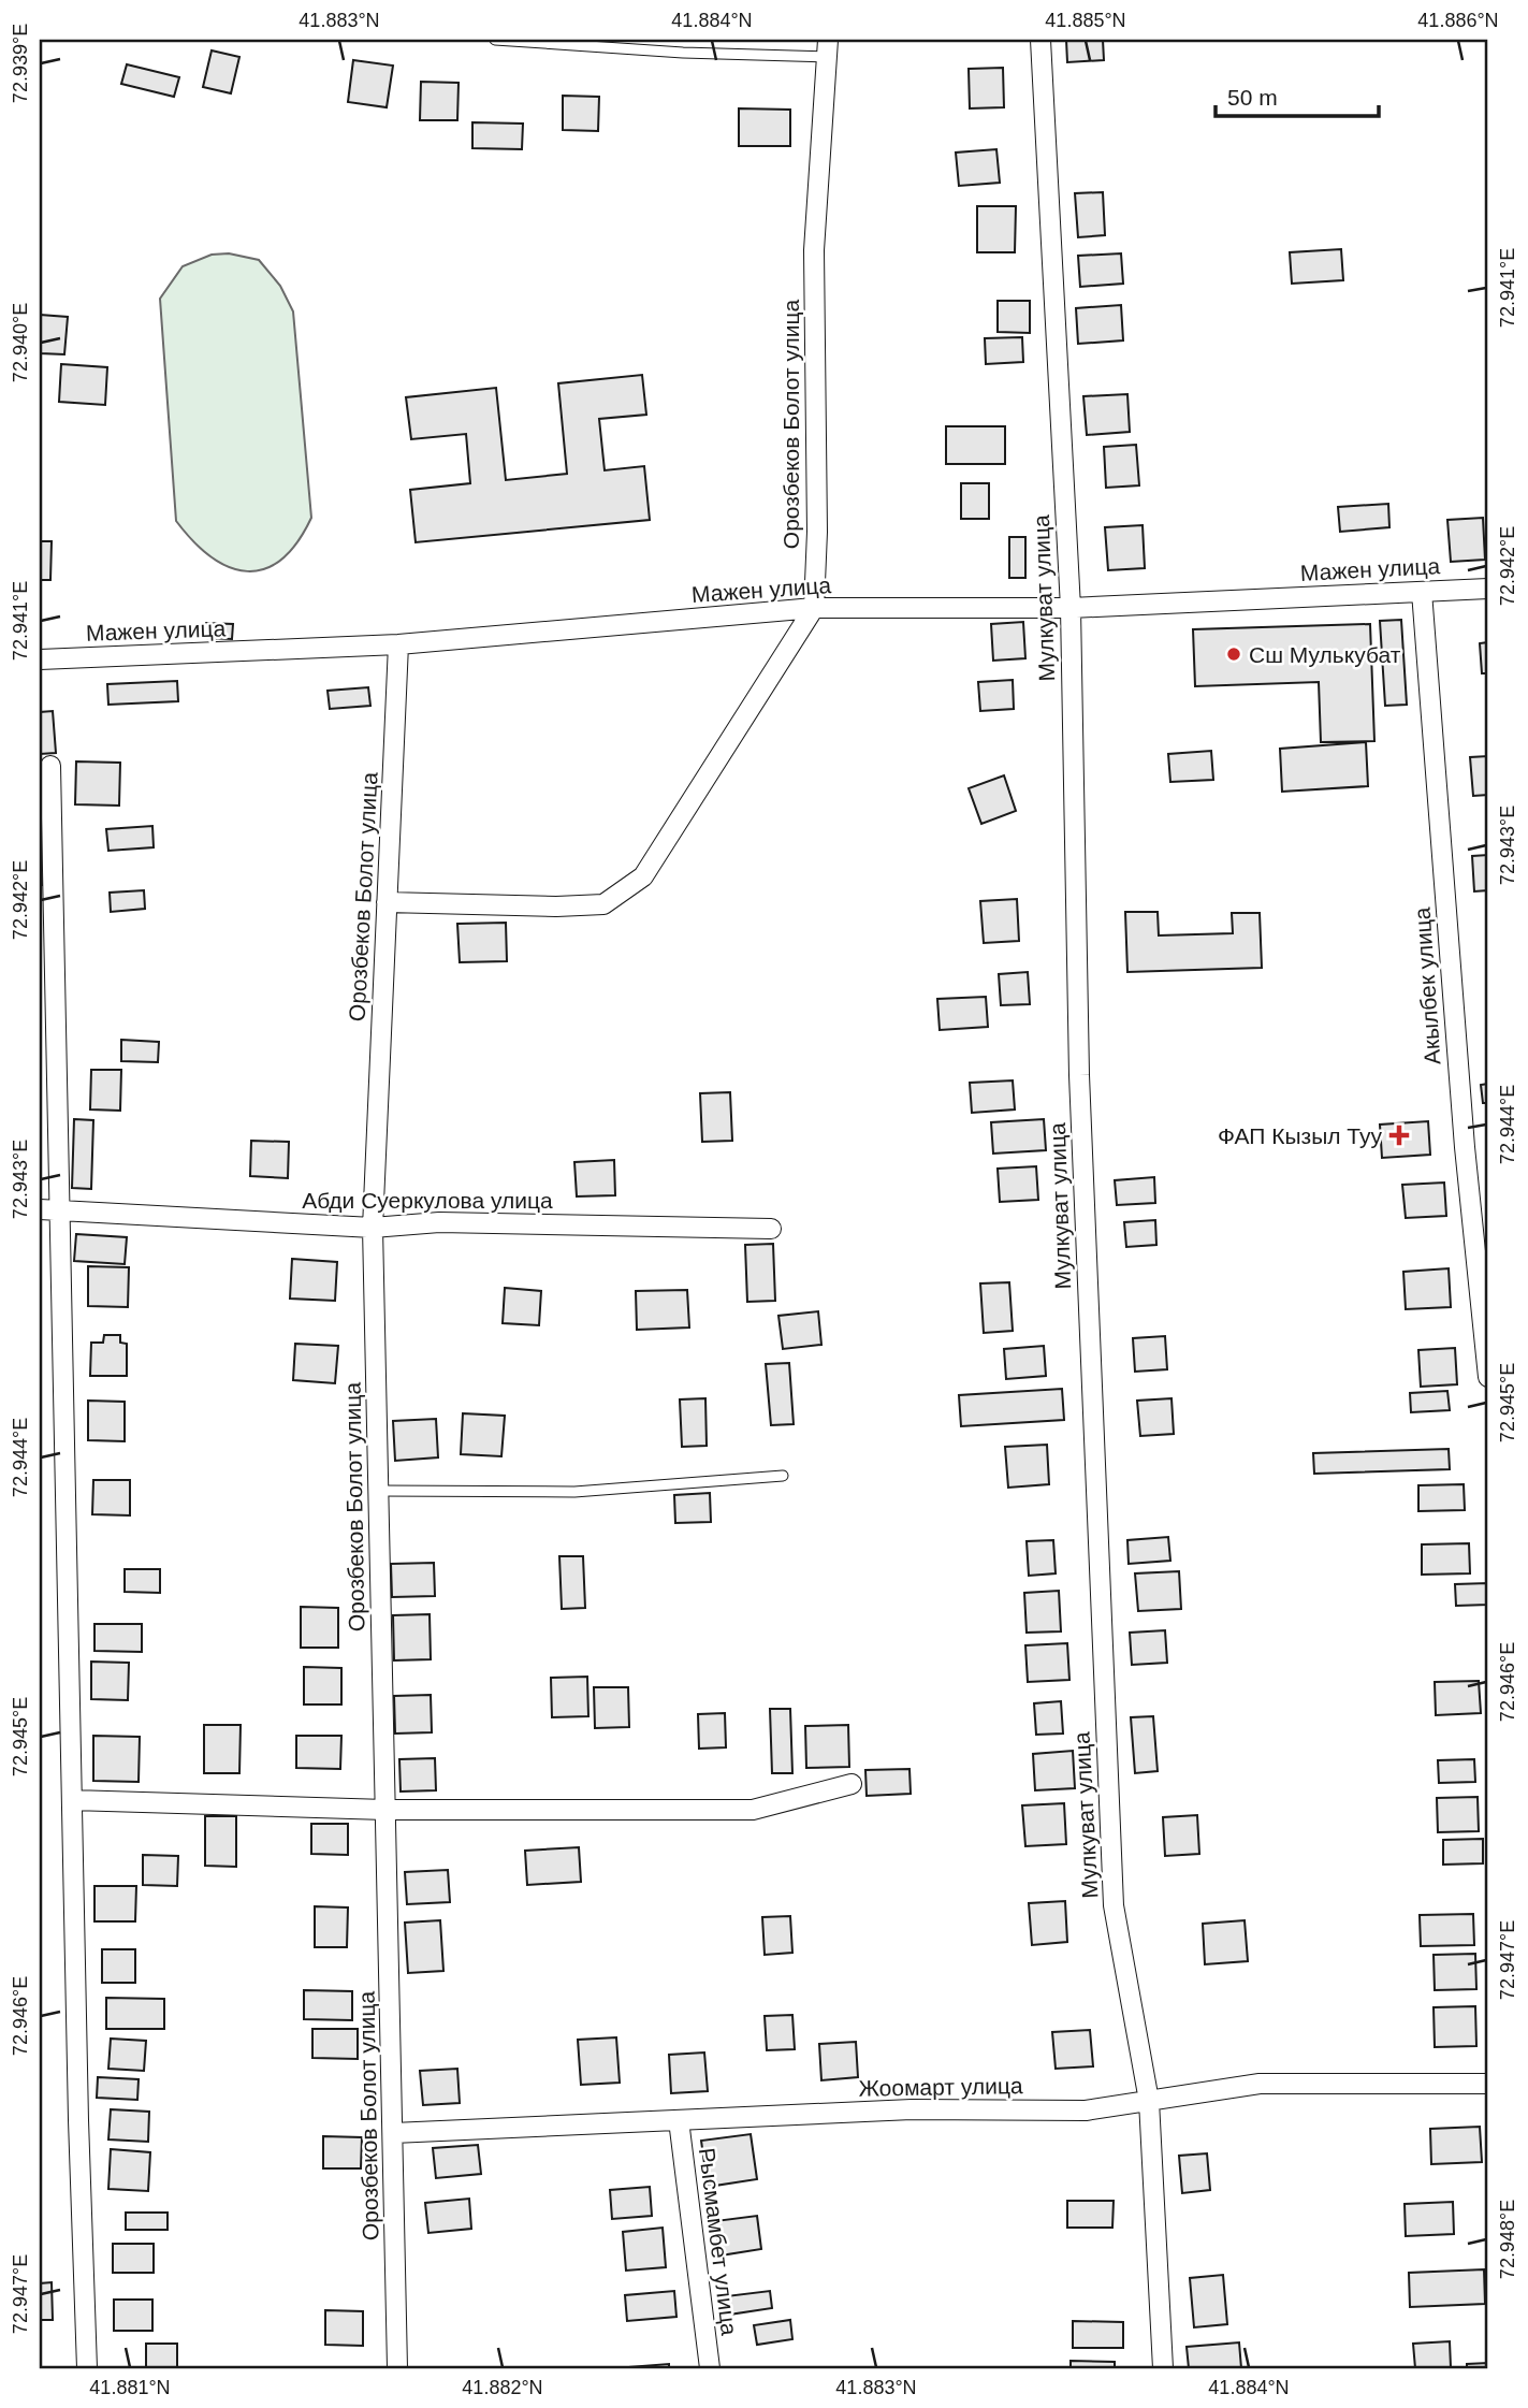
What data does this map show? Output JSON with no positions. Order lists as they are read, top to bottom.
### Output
{
  "streets": {
    "street": [
      "Орозбеков Болот улица",
      "Мажен улица",
      "Мулкуват улица",
      "Акылбек улица",
      "Абди Суеркулова улица",
      "Жоомарт улица",
      "Рысмамбет улица"
    ]
  },
  "crossings": [
    ["Орозбеков Болот улица", "Мажен улица"],
    ["Орозбеков Болот улица", "Абди Суеркулова улица"],
    ["Орозбеков Болот улица", "Жоомарт улица"],
    ["Мажен улица", "Мулкуват улица"],
    ["Мажен улица", "Акылбек улица"],
    ["Мулкуват улица", "Жоомарт улица"],
    ["Жоомарт улица", "Рысмамбет улица"]
  ],
  "places": {
    "other": ["Сш Мулькубат"],
    "health": ["ФАП Кызыл Туу"]
  },
  "scale_bar": "50 m",
  "coordinates": [
    "41.883°N",
    "41.884°N",
    "41.885°N",
    "41.886°N",
    "72.939°E",
    "72.941°E",
    "72.940°E",
    "72.942°E",
    "72.943°E",
    "72.944°E",
    "72.945°E",
    "72.946°E",
    "72.947°E",
    "72.948°E",
    "41.881°N",
    "41.882°N"
  ]
}
